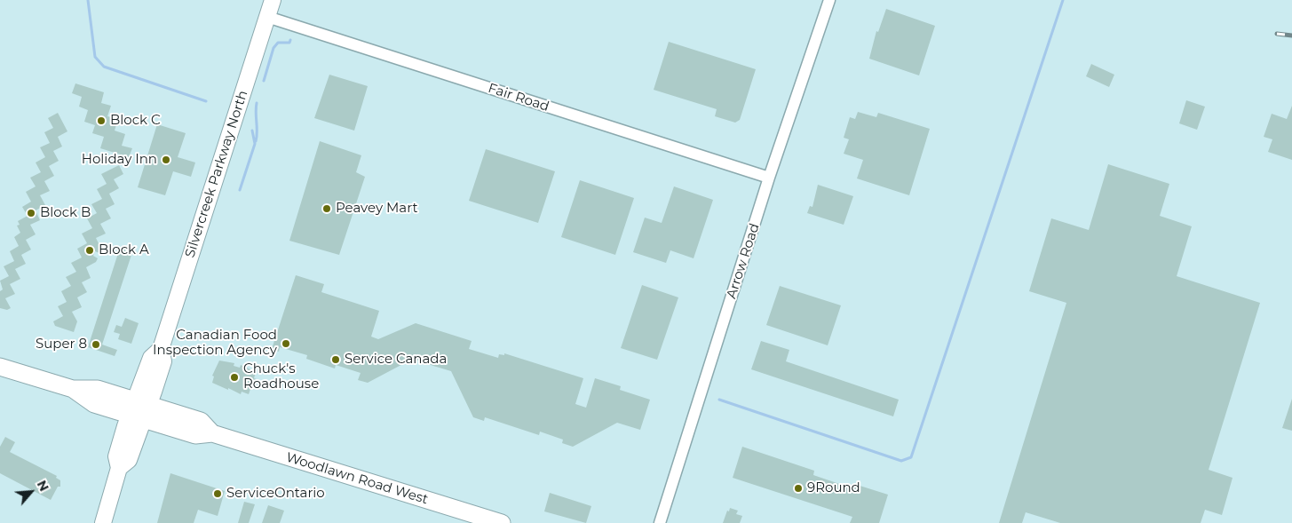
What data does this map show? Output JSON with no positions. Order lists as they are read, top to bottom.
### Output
{
  "streets": {
    "main road": ["Silvercreek Parkway North", "Woodlawn Road West"],
    "street": ["Fair Road", "Arrow Road"]
  },
  "crossings": [
    ["Fair Road", "Silvercreek Parkway North"],
    ["Fair Road", "Arrow Road"],
    ["Silvercreek Parkway North", "Woodlawn Road West"]
  ],
  "places": [
    "Block C",
    "Holiday Inn",
    "Peavey Mart",
    "Block B",
    "Block A",
    "Canadian Food Inspection Agency",
    "Super 8",
    "Service Canada",
    "Chuck's Roadhouse",
    "9Round",
    "ServiceOntario"
  ],
  "north": "top right"
}
